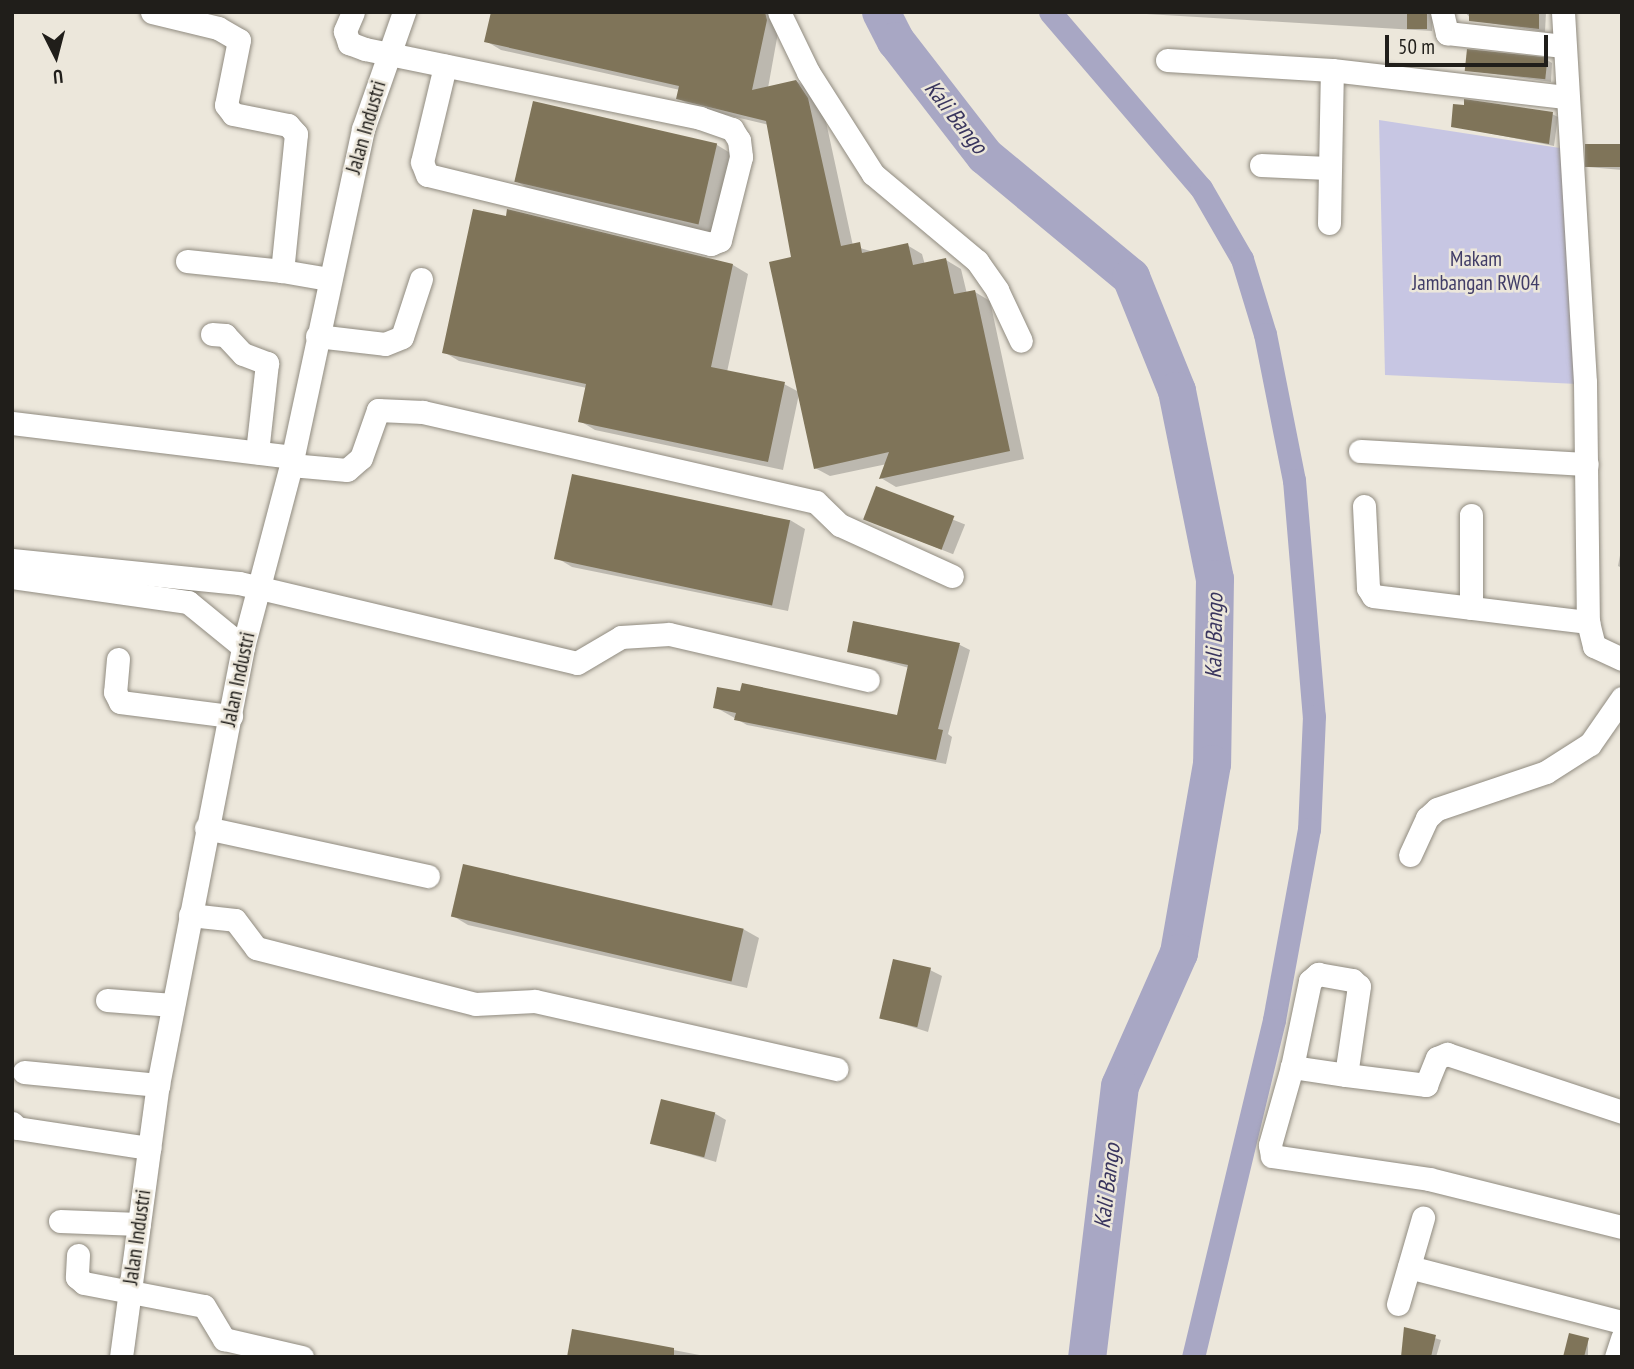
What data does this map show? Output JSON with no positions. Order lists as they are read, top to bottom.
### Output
{
  "streets": {
    "street": ["Jalan Industri"]
  },
  "water": ["Kali Bango"],
  "parks": ["Makam Jambangan RW04"],
  "scale_bar": "50 m",
  "north": "bottom"
}
